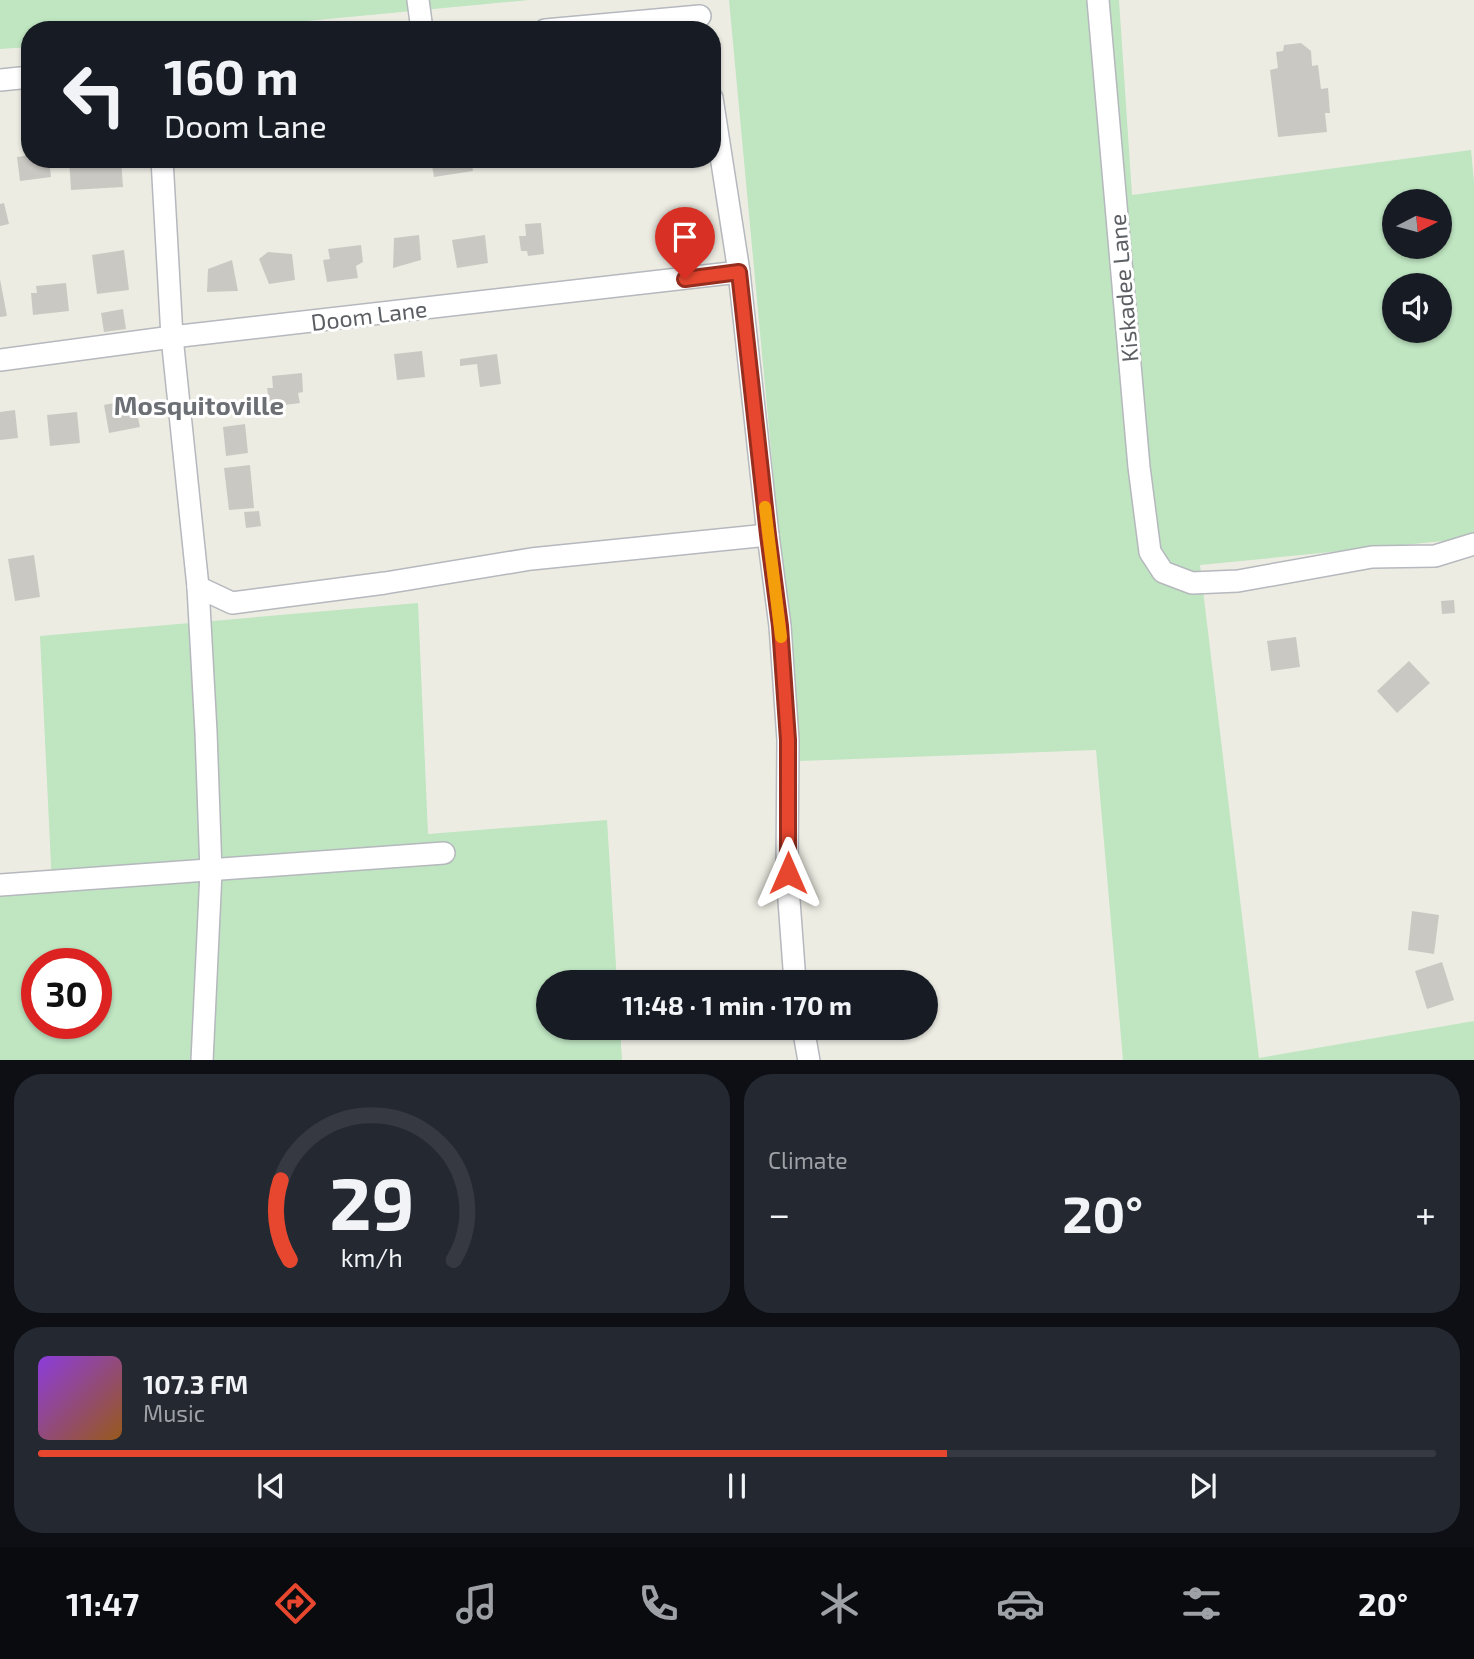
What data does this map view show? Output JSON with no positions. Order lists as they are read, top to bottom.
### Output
{
  "streets": {
    "street": ["Kiskadee Lane", "Doom Lane"]
  },
  "districts": ["Mosquitoville"],
  "north": "right",
  "page": {
    "turn": ["160 m", "Doom Lane"],
    "limit": "30",
    "trip": "11:48 · 1 min · 170 m",
    "tile": "Climate",
    "heat": ["−", "20°", "+"],
    "song": ["107.3 FM", "Music"],
    "tabs": ["11:47", "20°"],
    "gauge": ["29", "km/h"]
  }
}
